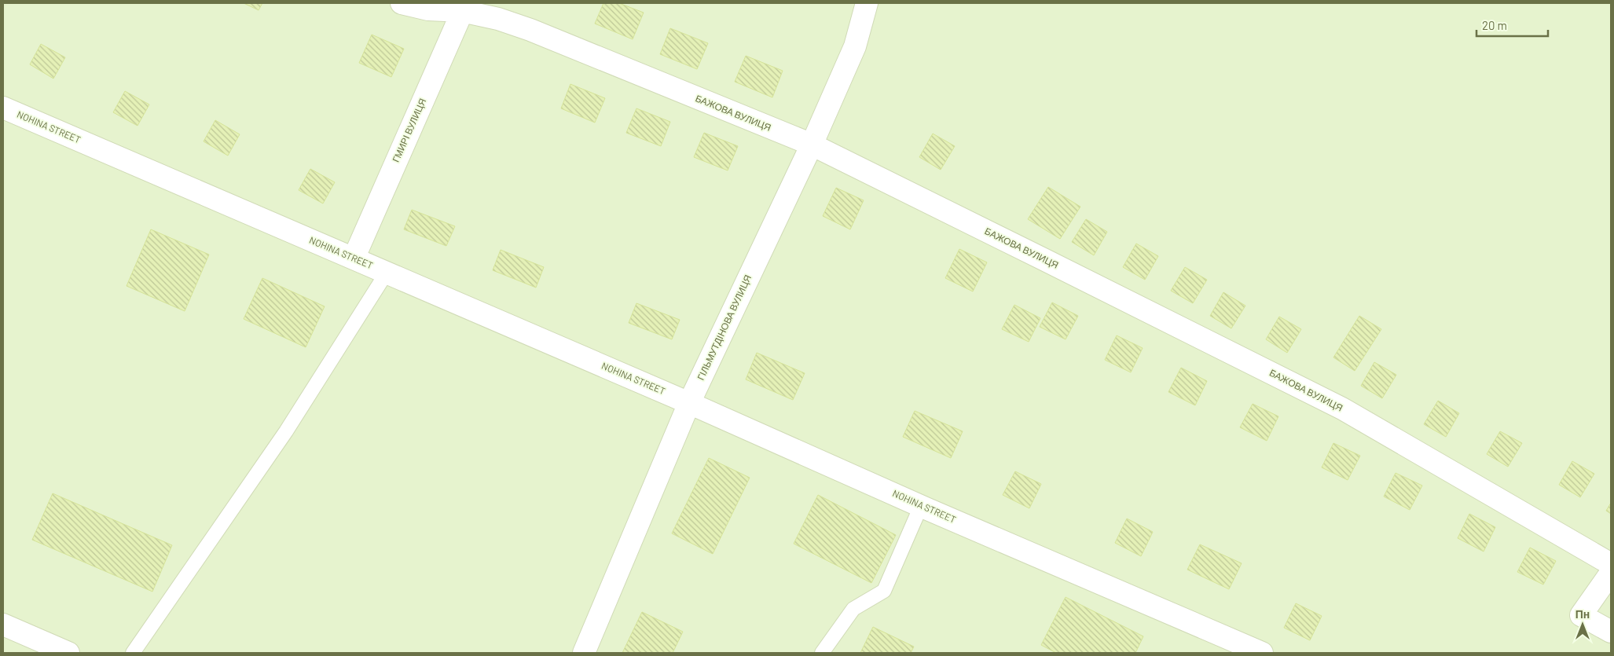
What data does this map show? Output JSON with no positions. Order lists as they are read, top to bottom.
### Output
{
  "streets": {
    "street": [
      "БАЖОВА ВУЛИЦЯ",
      "NOHINA STREET",
      "ГМИРІ ВУЛИЦЯ",
      "ГІЛЬМУТДІНОВА ВУЛИЦЯ"
    ]
  },
  "crossings": [
    ["БАЖОВА ВУЛИЦЯ", "ГМИРІ ВУЛИЦЯ"],
    ["БАЖОВА ВУЛИЦЯ", "ГІЛЬМУТДІНОВА ВУЛИЦЯ"],
    ["NOHINA STREET", "ГМИРІ ВУЛИЦЯ"],
    ["NOHINA STREET", "ГІЛЬМУТДІНОВА ВУЛИЦЯ"]
  ],
  "scale_bar": "20 m",
  "north": "top"
}
